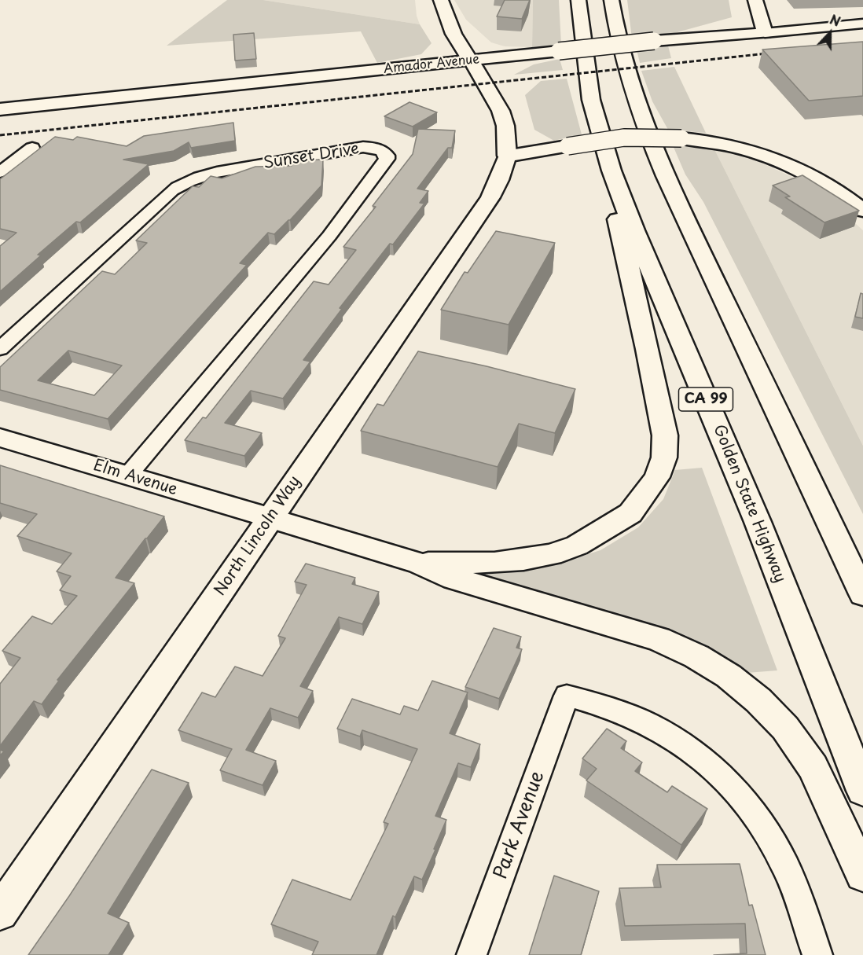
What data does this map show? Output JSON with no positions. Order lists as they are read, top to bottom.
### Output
{
  "streets": {
    "main road": [
      "Amador Avenue",
      "CA 99",
      "Elm Avenue",
      "Golden State Highway",
      "North Lincoln Way"
    ],
    "street": ["Sunset Drive", "Park Avenue"]
  },
  "crossings": [
    ["Amador Avenue", "North Lincoln Way"],
    ["Sunset Drive", "Elm Avenue"],
    ["Elm Avenue", "North Lincoln Way"]
  ],
  "north": "top"
}
